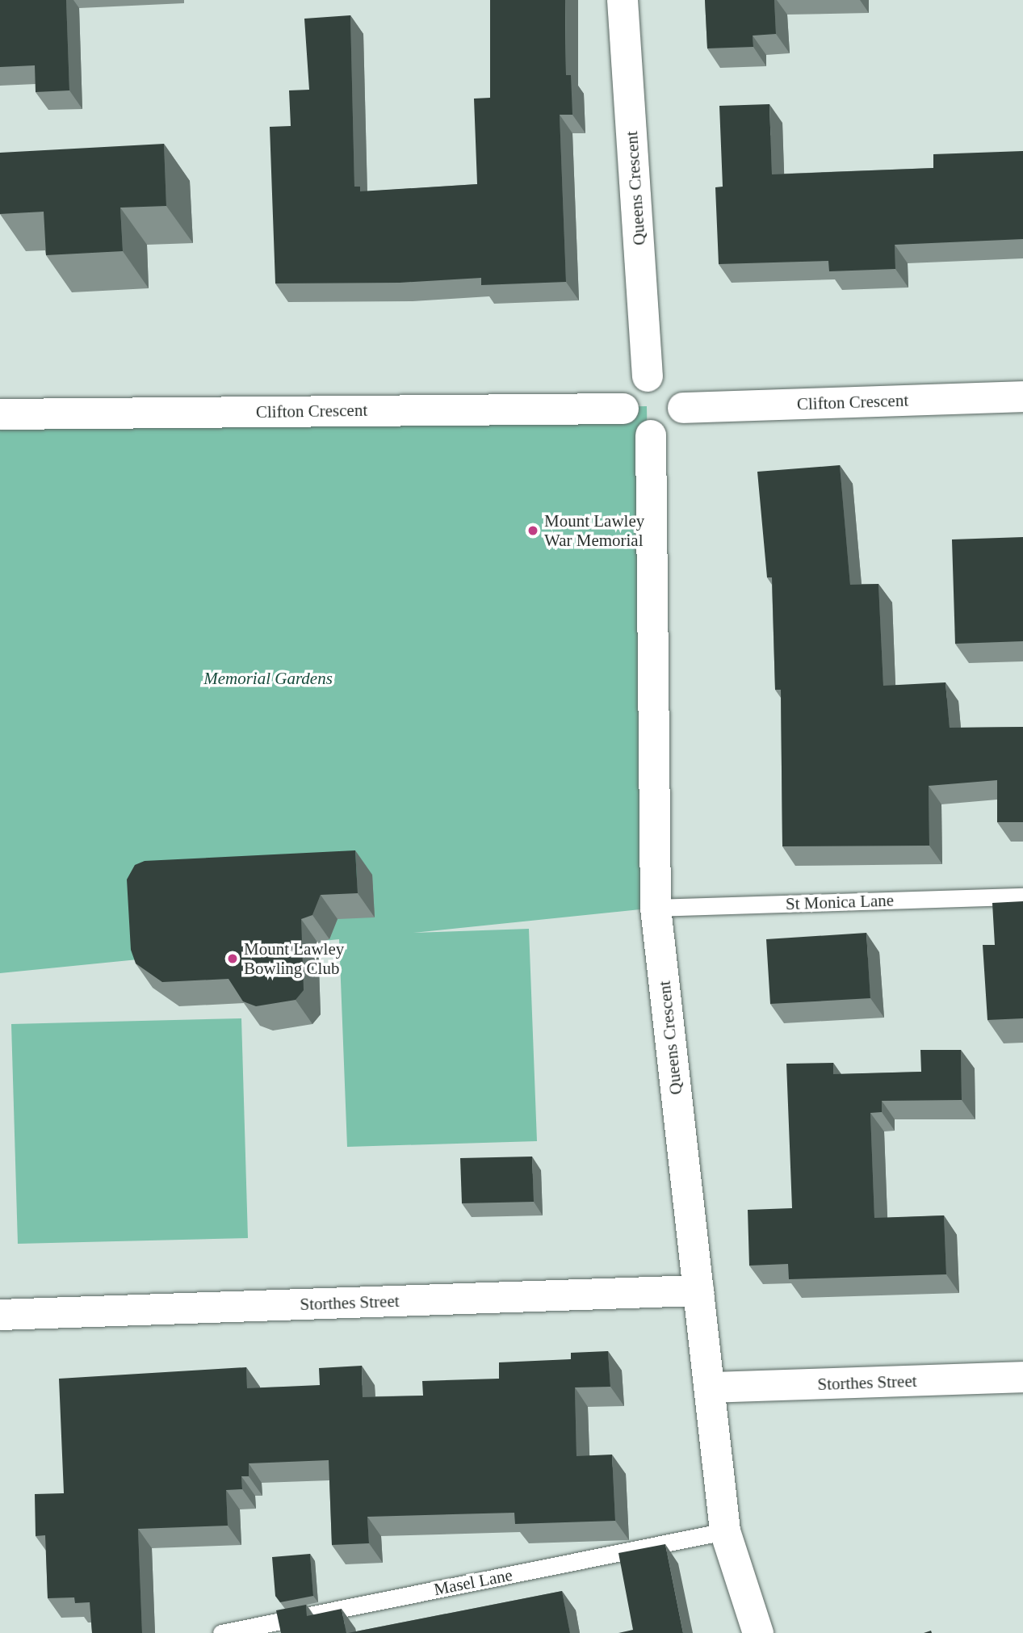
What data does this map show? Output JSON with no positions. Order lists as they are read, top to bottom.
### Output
{
  "streets": {
    "street": ["Queens Crescent", "Clifton Crescent", "Storthes Street"],
    "lane": ["St Monica Lane", "Masel Lane"]
  },
  "crossings": [
    ["Queens Crescent", "Clifton Crescent"],
    ["Queens Crescent", "St Monica Lane"],
    ["Queens Crescent", "Storthes Street"],
    ["Queens Crescent", "Masel Lane"]
  ],
  "parks": ["Memorial Gardens"],
  "places": ["Mount Lawley War Memorial", "Mount Lawley Bowling Club"]
}
